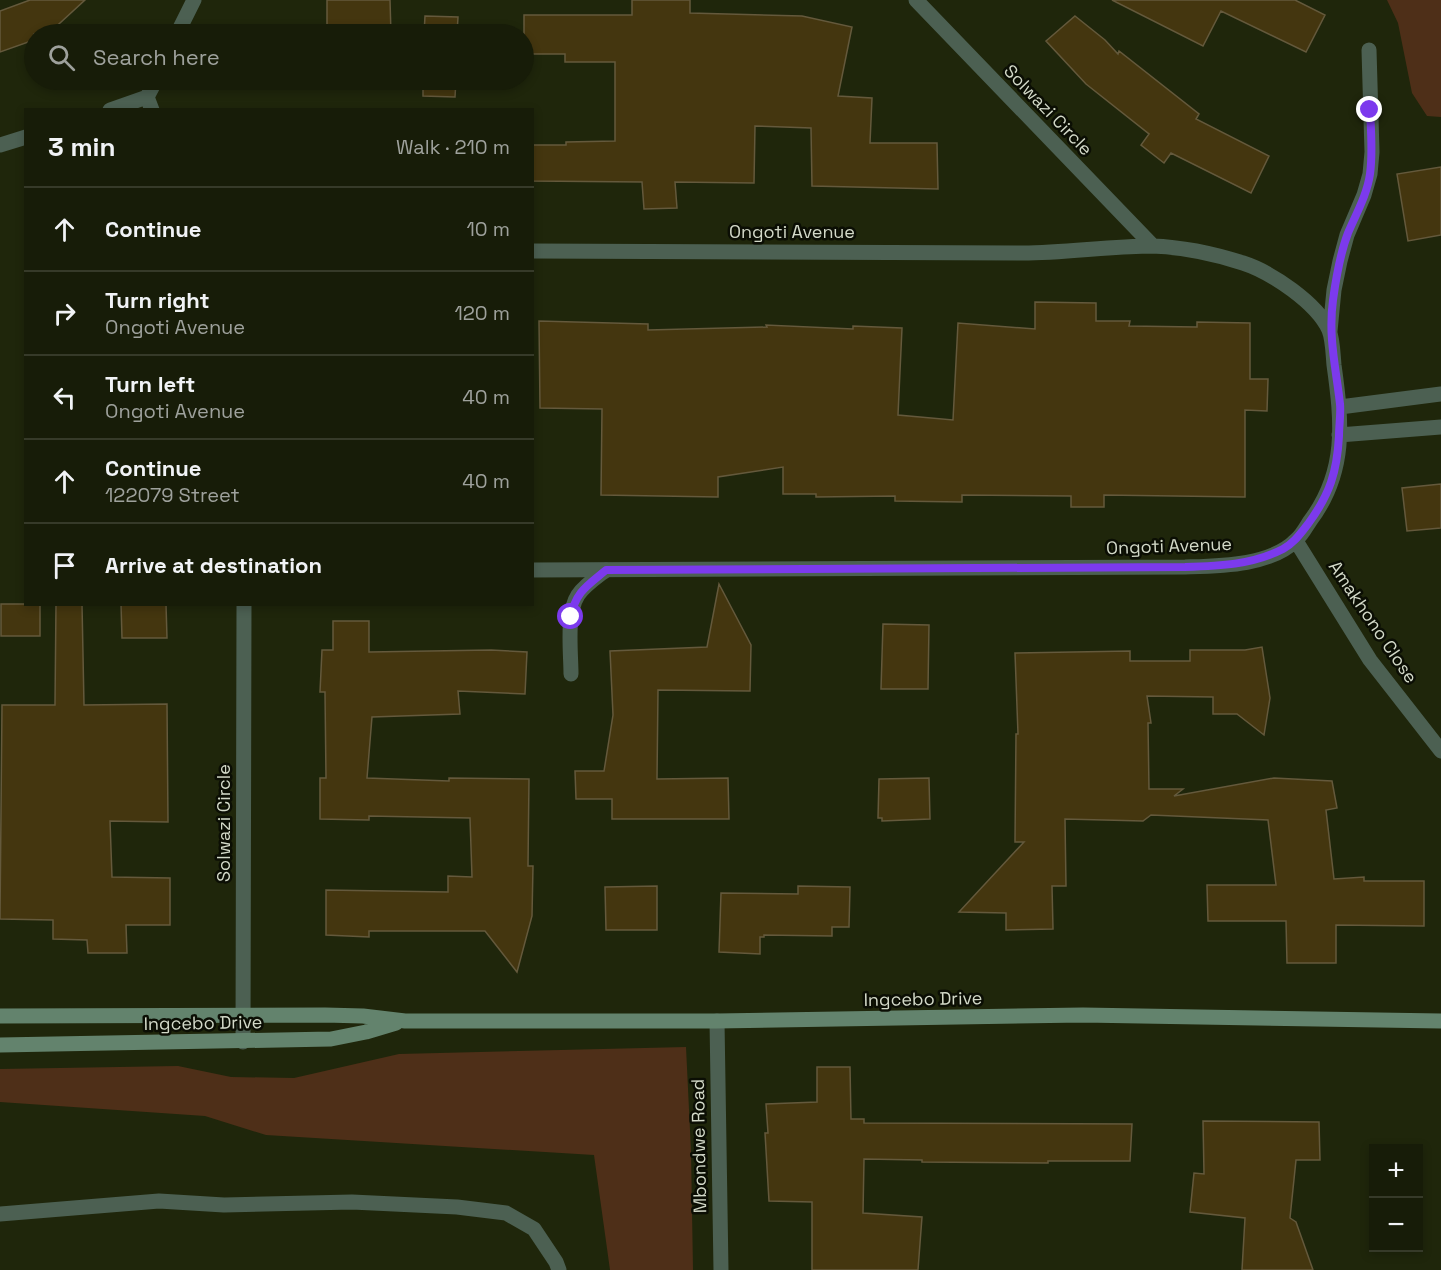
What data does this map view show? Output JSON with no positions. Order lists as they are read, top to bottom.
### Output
{
  "streets": {
    "main road": ["Ingcebo Drive"],
    "street": [
      "Solwazi Circle",
      "Ongoti Avenue",
      "Amakhono Close",
      "Mbondwe Road"
    ]
  },
  "crossings": [
    ["Solwazi Circle", "Ongoti Avenue"],
    ["Solwazi Circle", "Ingcebo Drive"],
    ["Ongoti Avenue", "Amakhono Close"],
    ["Ingcebo Drive", "Mbondwe Road"]
  ],
  "page": {
    "search": "Search here",
    "heading": ["3 min", "Walk · 210 m"],
    "list": [
      ["Continue", "10 m"],
      ["Turn right", "Ongoti Avenue", "120 m"],
      ["Turn left", "Ongoti Avenue", "40 m"],
      ["Continue", "122079 Street", "40 m"],
      "Arrive at destination"
    ],
    "map_buttons": ["+", "−"]
  }
}
